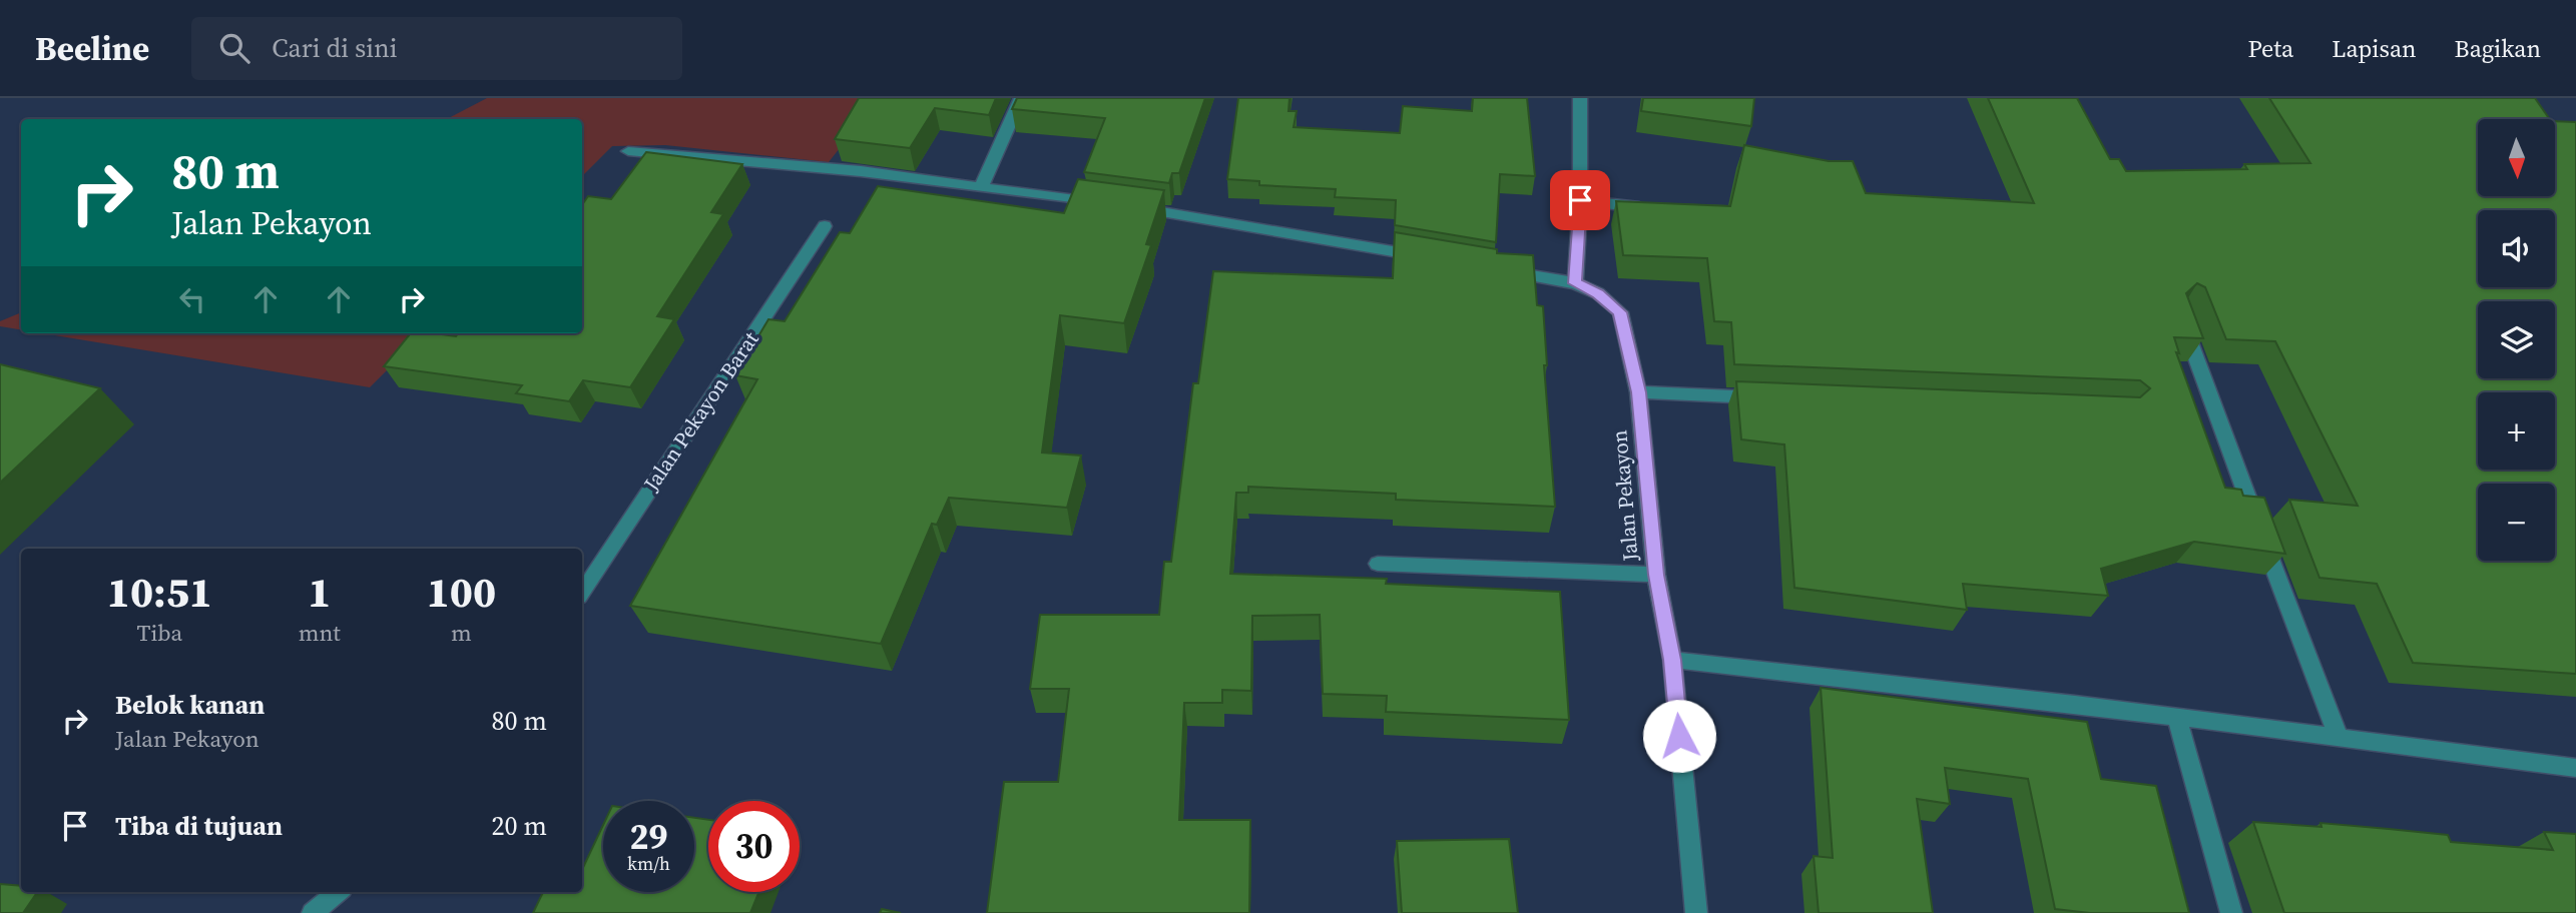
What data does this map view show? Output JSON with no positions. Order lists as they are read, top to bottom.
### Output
{
  "streets": {
    "street": ["Jalan Pekayon Barat", "Jalan Pekayon"]
  },
  "north": "bottom",
  "page": {
    "header": "Beeline",
    "search": "Cari di sini",
    "nav": ["Peta", "Lapisan", "Bagikan"],
    "map_buttons": ["+", "−"],
    "turn": ["80 m", "Jalan Pekayon"],
    "eta": [
      "10:51",
      "Tiba",
      "1",
      "mnt",
      "100",
      "m"
    ],
    "list": [
      {
        "name": "Belok kanan",
        "note": "Jalan Pekayon",
        "value": "80 m"
      },
      {
        "name": "Tiba di tujuan",
        "value": "20 m"
      }
    ],
    "speed": "29 km/h",
    "limit": "30"
  }
}
